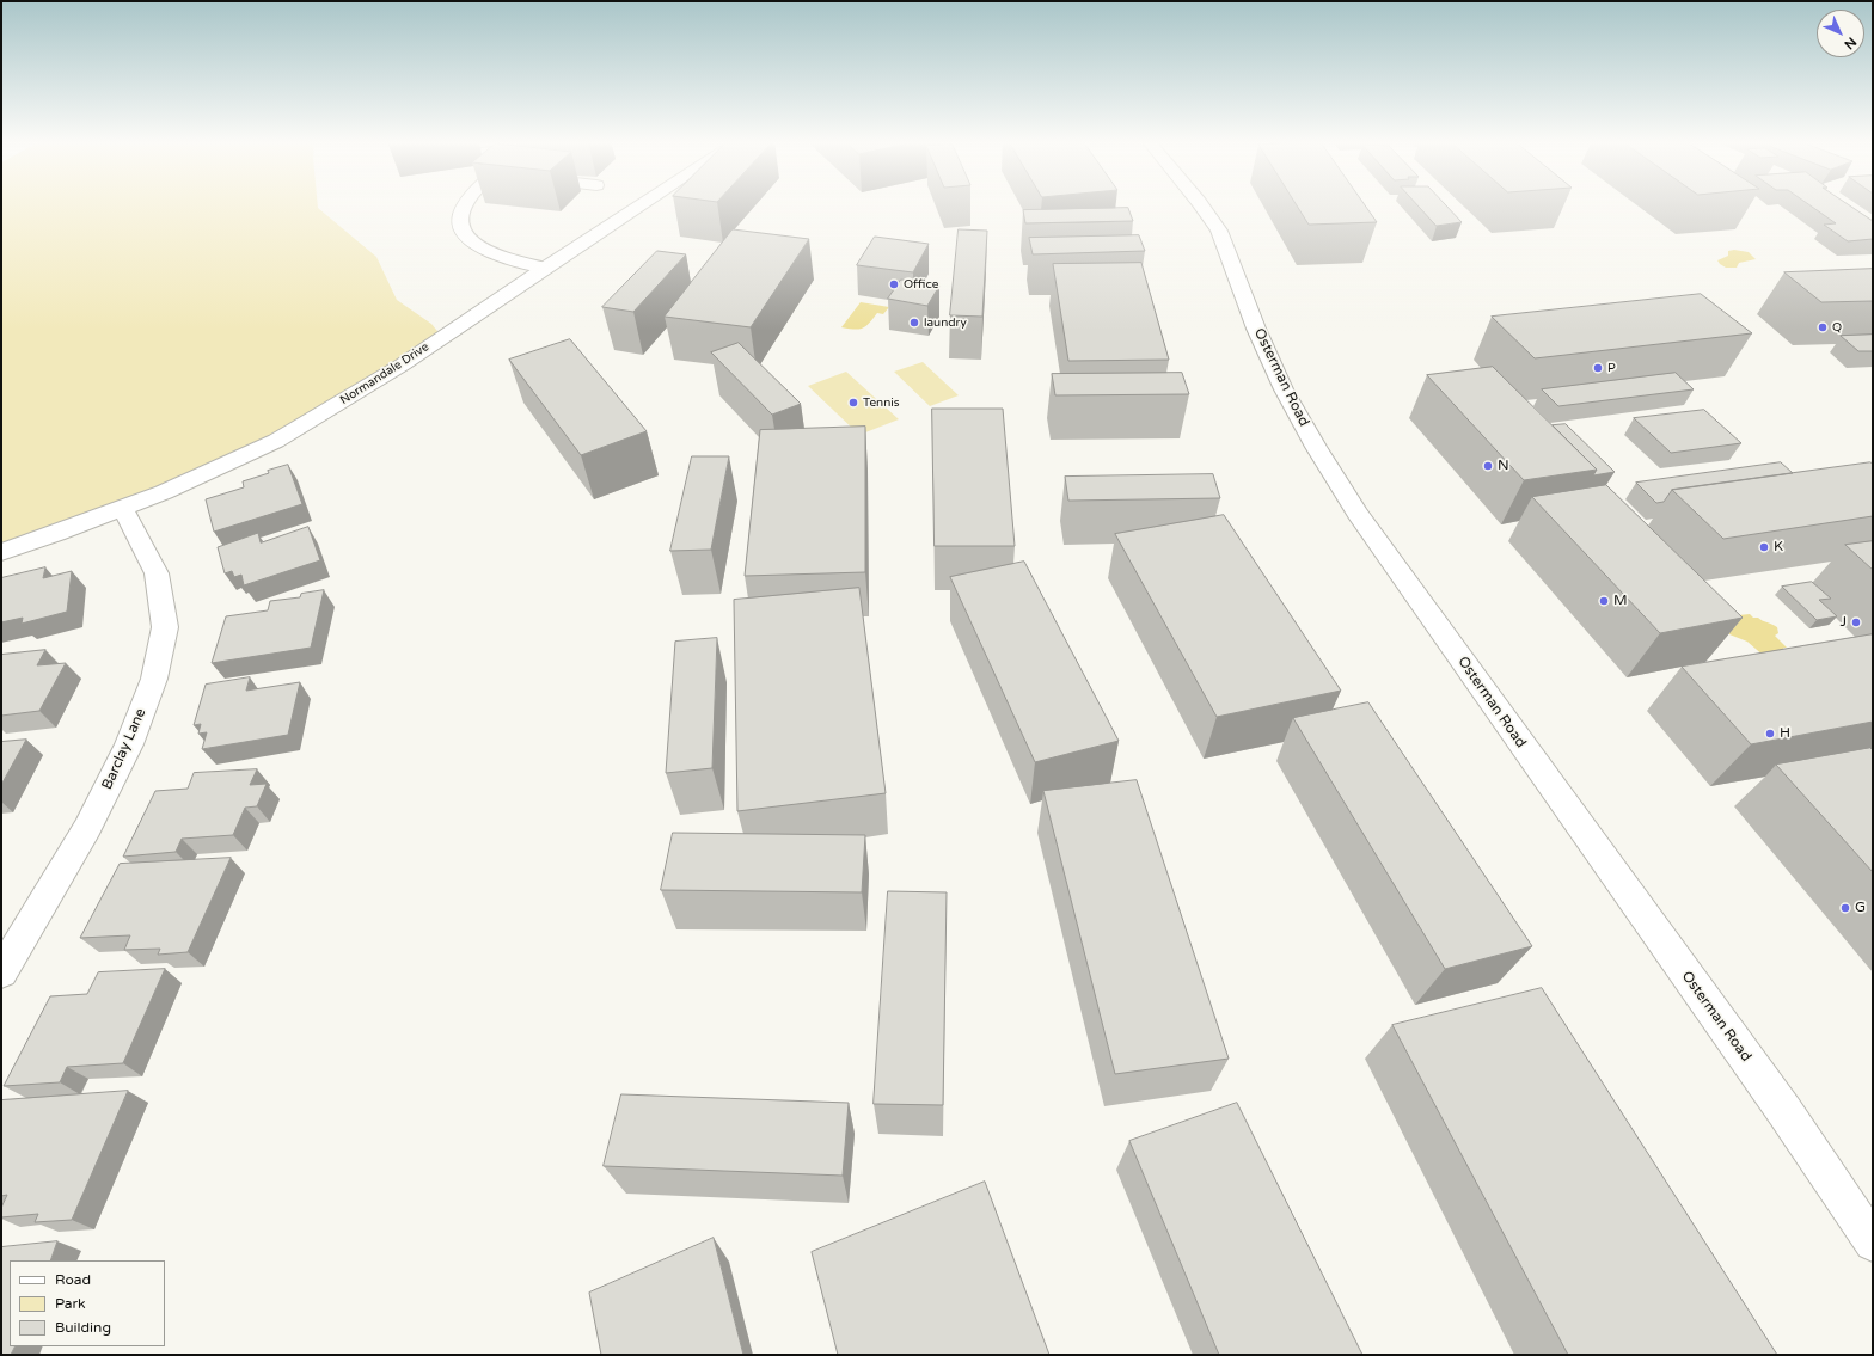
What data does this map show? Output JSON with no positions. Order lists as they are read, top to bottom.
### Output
{
  "streets": {
    "street": ["Normandale Drive", "Osterman Road", "Barclay Lane"]
  },
  "crossings": [
    ["Normandale Drive", "Barclay Lane"]
  ],
  "places": [
    "Office",
    "laundry",
    "Q",
    "P",
    "Tennis",
    "N",
    "K",
    "M",
    "J",
    "H",
    "G"
  ],
  "legend": ["Road", "Park", "Building"],
  "north": "bottom right"
}
